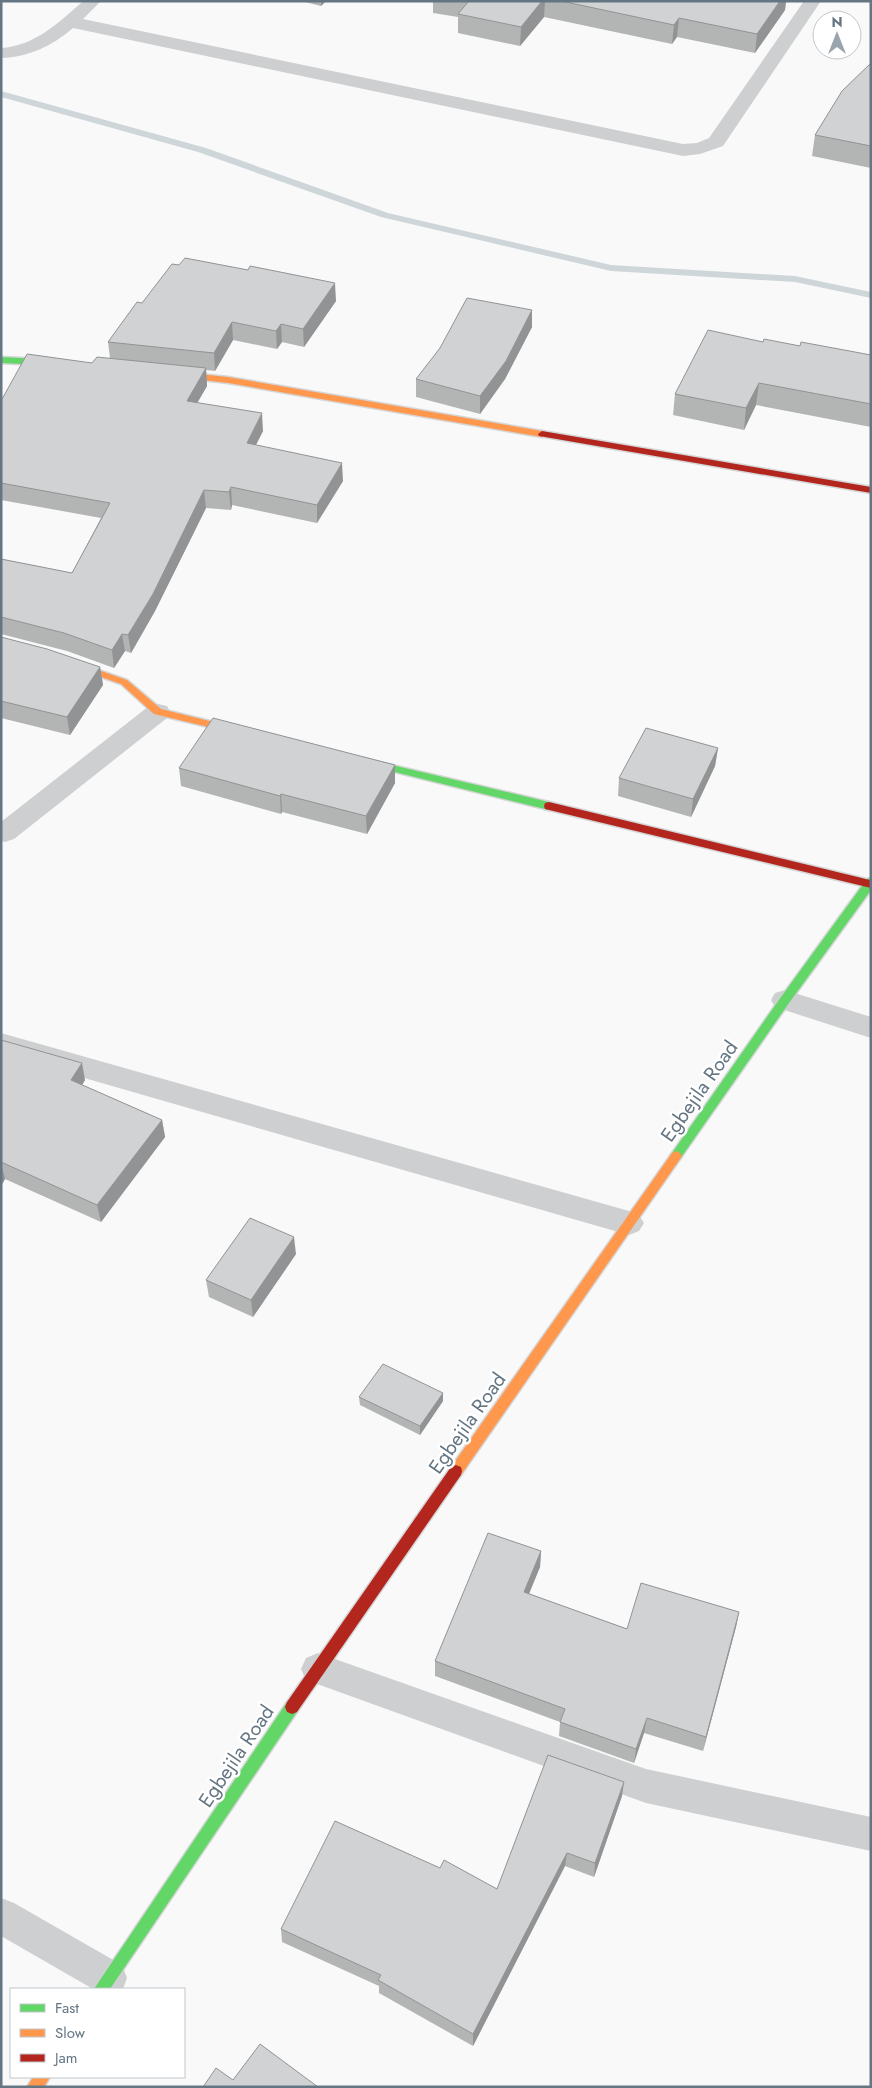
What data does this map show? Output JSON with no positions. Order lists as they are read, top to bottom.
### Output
{
  "streets": {
    "street": ["Egbejila Road"]
  },
  "legend": ["Fast", "Slow", "Jam"],
  "north": "top"
}
